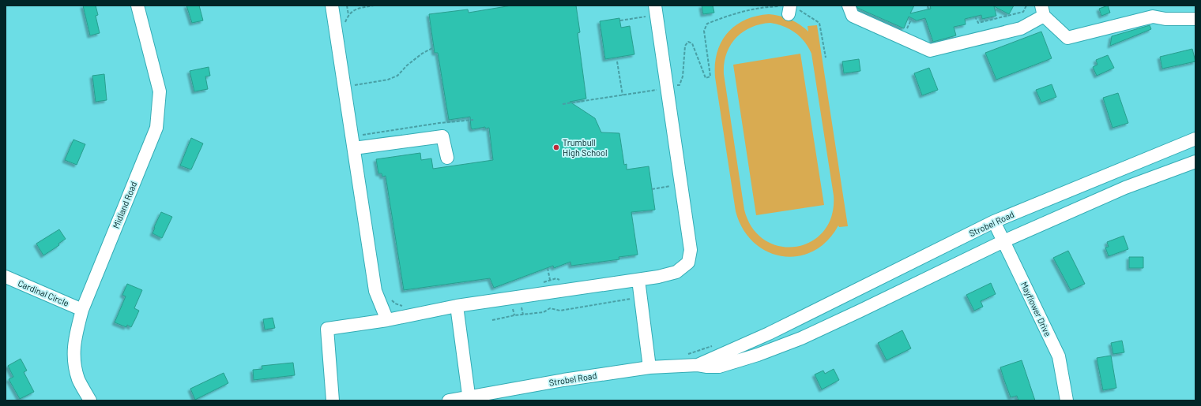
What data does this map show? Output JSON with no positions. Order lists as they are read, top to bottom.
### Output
{
  "streets": {
    "street": [
      "Midland Road",
      "Strobel Road",
      "Cardinal Circle",
      "Mayflower Drive"
    ]
  },
  "crossings": [
    ["Midland Road", "Cardinal Circle"],
    ["Strobel Road", "Mayflower Drive"]
  ],
  "places": ["Trumbull High School"]
}
